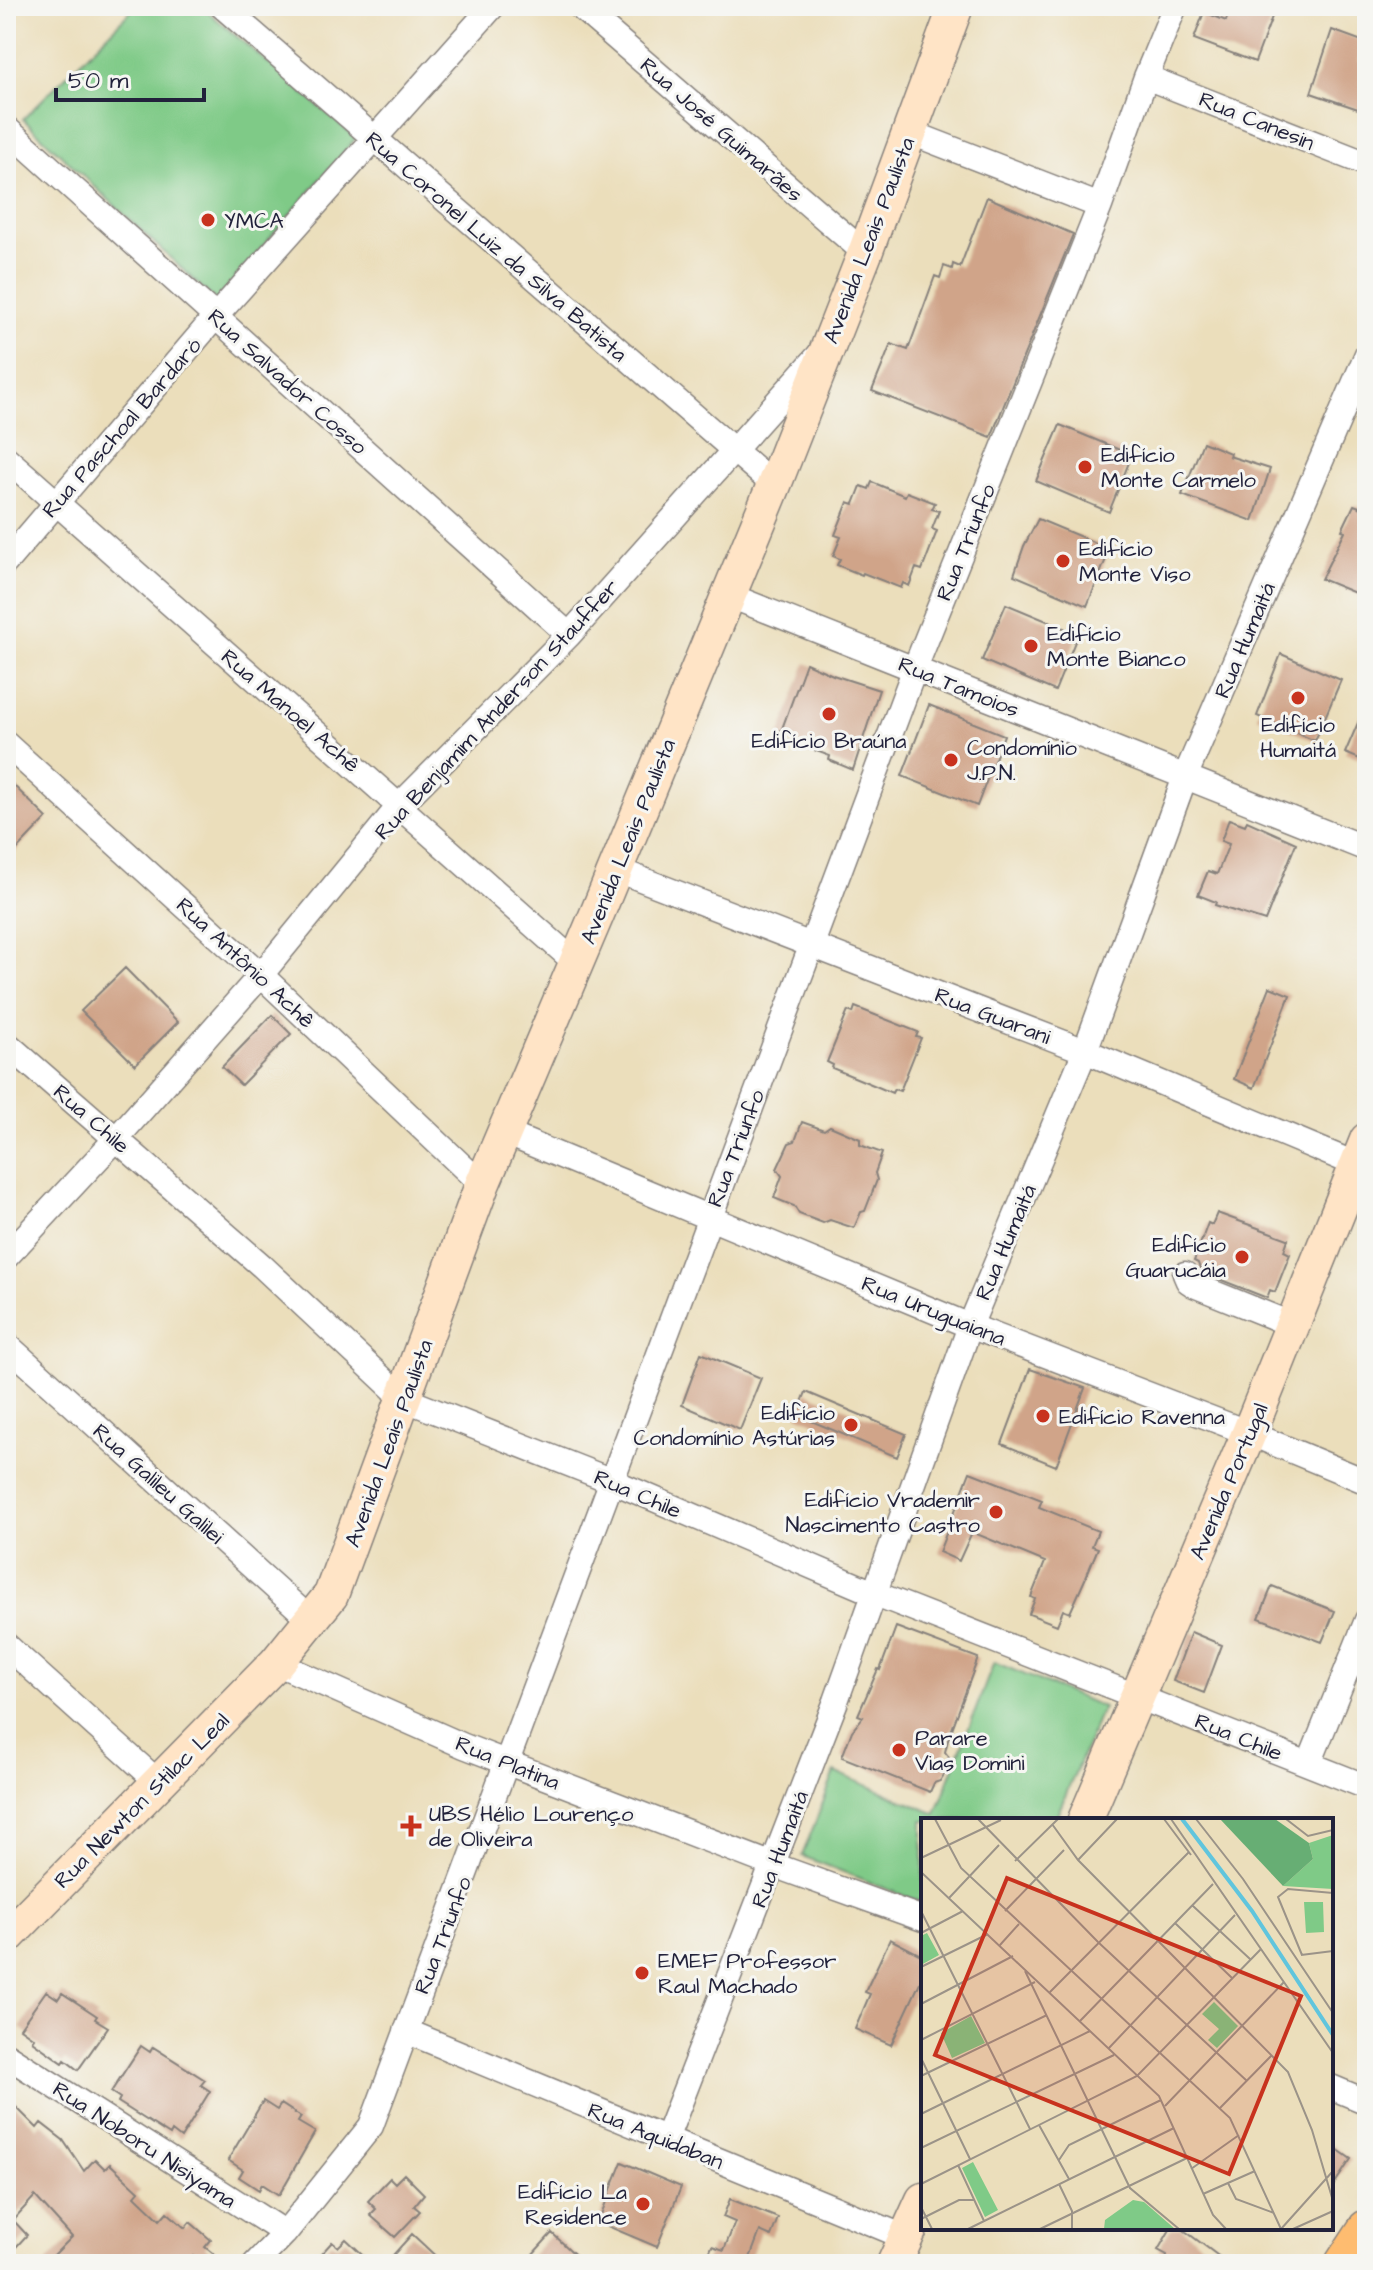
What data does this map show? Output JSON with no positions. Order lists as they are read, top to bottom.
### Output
{
  "streets": {
    "street": [
      "Rua Canesin",
      "Rua José Guimarães",
      "Avenida Leais Paulista",
      "Rua Coronel Luiz da Silva Batista",
      "Rua Salvador Cosso",
      "Rua Paschoal Bardaró",
      "Rua Triunfo",
      "Rua Humaitá",
      "Rua Tamoios",
      "Rua Benjamim Anderson Stauffer",
      "Rua Manoel Achê",
      "Rua Antônio Achê",
      "Rua Guarani",
      "Rua Chile",
      "Rua Uruguaiana",
      "Avenida Portugal",
      "Rua Galileu Galilei",
      "Rua Platina",
      "Rua Newton Stilac Leal",
      "Rua Aquidaban",
      "Rua Noboru Nisiyama"
    ]
  },
  "crossings": [
    ["Rua Canesin", "Rua Triunfo"],
    ["Rua José Guimarães", "Avenida Leais Paulista"],
    ["Avenida Leais Paulista", "Rua Coronel Luiz da Silva Batista"],
    ["Avenida Leais Paulista", "Rua Tamoios"],
    ["Avenida Leais Paulista", "Rua Benjamim Anderson Stauffer"],
    ["Avenida Leais Paulista", "Rua Manoel Achê"],
    ["Avenida Leais Paulista", "Rua Antônio Achê"],
    ["Avenida Leais Paulista", "Rua Guarani"],
    ["Avenida Leais Paulista", "Rua Chile"],
    ["Avenida Leais Paulista", "Rua Uruguaiana"],
    ["Avenida Leais Paulista", "Rua Galileu Galilei"],
    ["Avenida Leais Paulista", "Rua Platina"],
    ["Avenida Leais Paulista", "Rua Newton Stilac Leal"],
    ["Rua Coronel Luiz da Silva Batista", "Rua Paschoal Bardaró"],
    ["Rua Coronel Luiz da Silva Batista", "Rua Benjamim Anderson Stauffer"],
    ["Rua Salvador Cosso", "Rua Paschoal Bardaró"],
    ["Rua Salvador Cosso", "Rua Benjamim Anderson Stauffer"],
    ["Rua Paschoal Bardaró", "Rua Manoel Achê"],
    ["Rua Triunfo", "Rua Tamoios"],
    ["Rua Triunfo", "Rua Guarani"],
    ["Rua Triunfo", "Rua Chile"],
    ["Rua Triunfo", "Rua Uruguaiana"],
    ["Rua Triunfo", "Rua Platina"],
    ["Rua Triunfo", "Rua Aquidaban"],
    ["Rua Triunfo", "Rua Noboru Nisiyama"],
    ["Rua Humaitá", "Rua Tamoios"],
    ["Rua Humaitá", "Rua Guarani"],
    ["Rua Humaitá", "Rua Chile"],
    ["Rua Humaitá", "Rua Uruguaiana"],
    ["Rua Humaitá", "Rua Platina"],
    ["Rua Humaitá", "Rua Aquidaban"],
    ["Rua Benjamim Anderson Stauffer", "Rua Manoel Achê"],
    ["Rua Benjamim Anderson Stauffer", "Rua Antônio Achê"],
    ["Rua Benjamim Anderson Stauffer", "Rua Chile"],
    ["Rua Guarani", "Avenida Portugal"],
    ["Rua Chile", "Avenida Portugal"],
    ["Rua Uruguaiana", "Avenida Portugal"],
    ["Rua Platina", "Rua Newton Stilac Leal"]
  ],
  "places": {
    "other": [
      "YMCA",
      "Edifício Monte Carmelo",
      "Edifício Monte Viso",
      "Edifício Monte Bianco",
      "Edifício Humaitá",
      "Edifício Braúna",
      "Condomínio J.P.N.",
      "Edifício Guarucáia",
      "Edifício Ravenna",
      "Edifício Condomínio Astúrias",
      "Edifício Vrademir Nascimento Castro",
      "Parare Vias Domini",
      "EMEF Professor Raul Machado",
      "Edifício La Residence"
    ],
    "health": ["UBS Hélio Lourenço de Oliveira"]
  },
  "scale_bar": "50 m"
}
